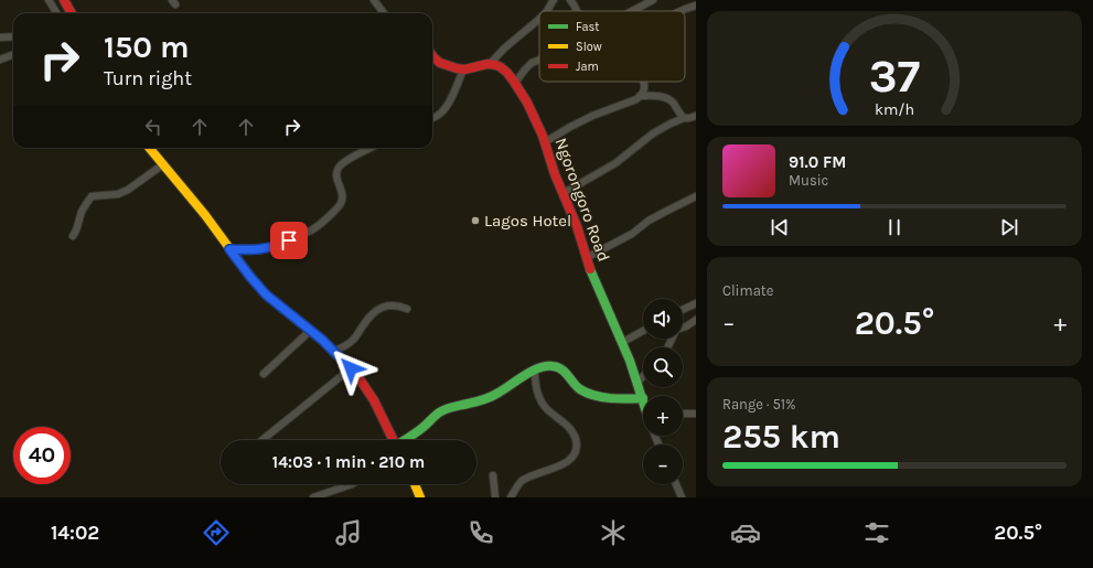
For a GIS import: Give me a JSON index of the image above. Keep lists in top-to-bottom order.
{
  "streets": {
    "street": ["Ngorongoro Road"]
  },
  "places": ["Lagos Hotel"],
  "legend": ["Fast", "Slow", "Jam"],
  "page": {
    "turn": ["150 m", "Turn right"],
    "song": ["91.0 FM", "Music"],
    "tile": [
      "Climate",
      ["Range · 51%", "255 km"]
    ],
    "map_buttons": ["+", "−"],
    "heat": ["−", "20.5°", "+"],
    "limit": "40",
    "trip": "14:03 · 1 min · 210 m",
    "tabs": ["14:02", "20.5°"],
    "gauge": ["37", "km/h"]
  }
}
